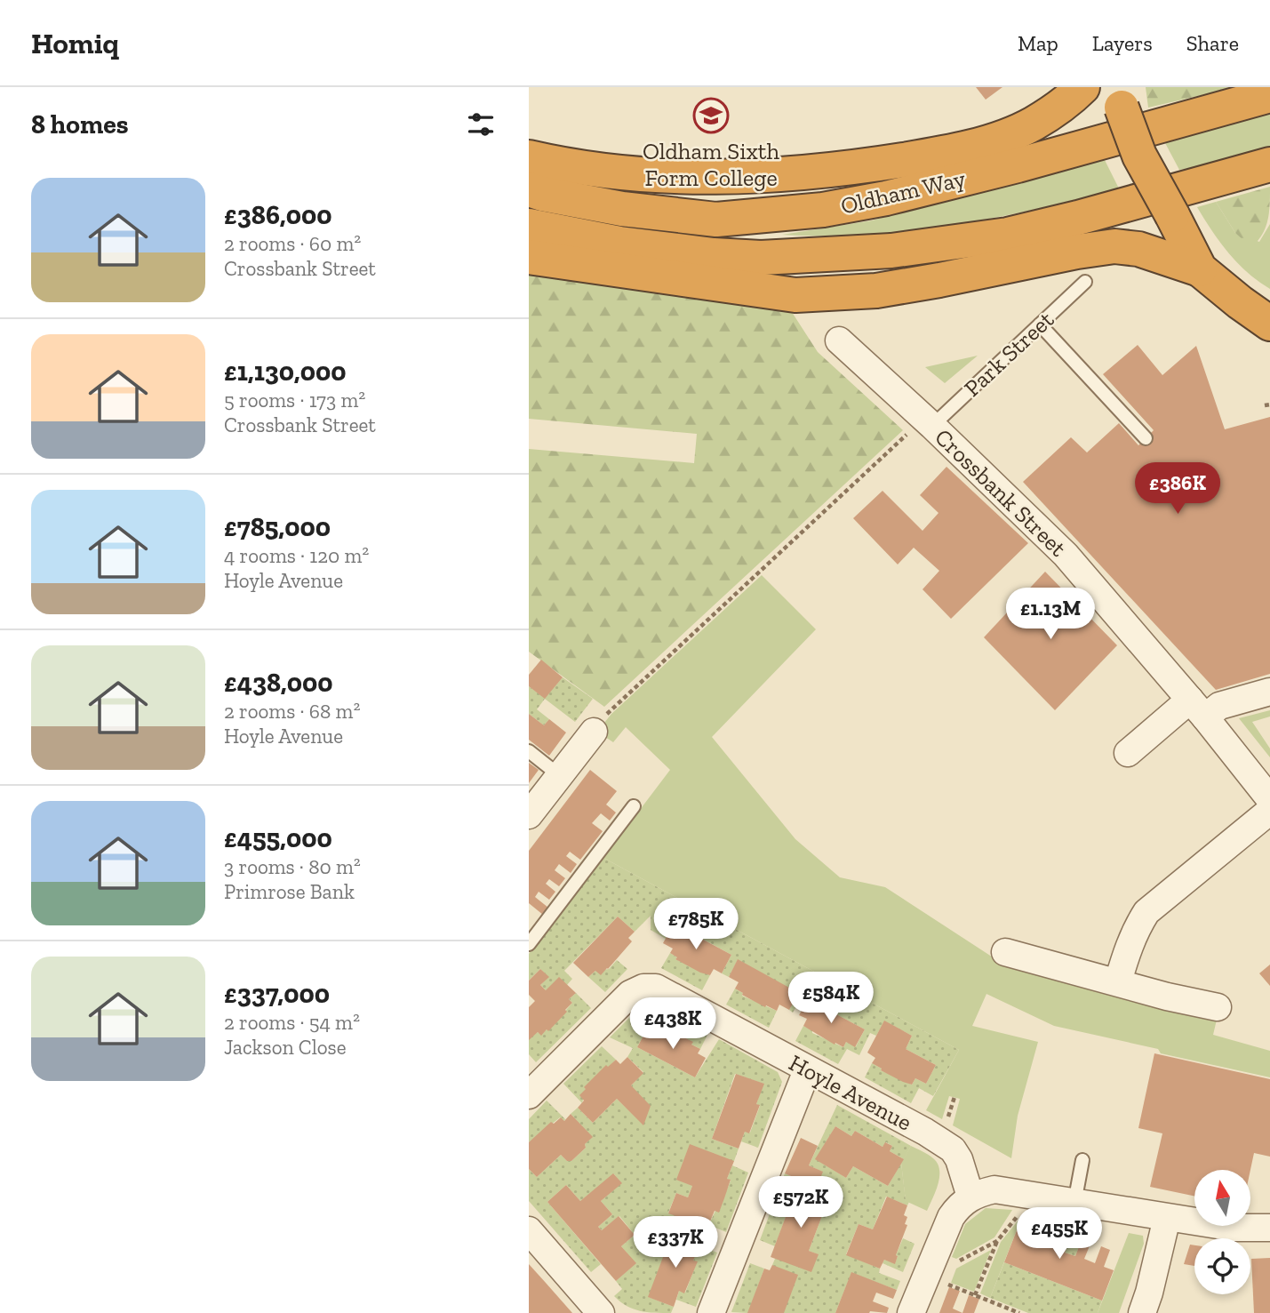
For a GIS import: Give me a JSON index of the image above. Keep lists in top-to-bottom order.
{
  "streets": {
    "highway": ["Oldham Way"],
    "street": ["Crossbank Street", "Hoyle Avenue"],
    "lane": ["Park Street"]
  },
  "crossings": [
    ["Park Street", "Crossbank Street"]
  ],
  "places": {
    "school or university": ["Oldham Sixth Form College"]
  },
  "north": "top",
  "page": {
    "header": "Homiq",
    "nav": ["Map", "Layers", "Share"],
    "heading": "8 homes",
    "list": [
      {
        "name": "£386,000",
        "note": "2 rooms · 60 m² · Crossbank Street"
      },
      {
        "name": "£1,130,000",
        "note": "5 rooms · 173 m² · Crossbank Street"
      },
      {
        "name": "£785,000",
        "note": "4 rooms · 120 m² · Hoyle Avenue"
      },
      {
        "name": "£438,000",
        "note": "2 rooms · 68 m² · Hoyle Avenue"
      },
      {
        "name": "£455,000",
        "note": "3 rooms · 80 m² · Primrose Bank"
      },
      {
        "name": "£337,000",
        "note": "2 rooms · 54 m² · Jackson Close"
      }
    ],
    "price": [
      "£386K",
      "£1.13M",
      "£785K",
      "£584K",
      "£438K",
      "£572K",
      "£455K",
      "£337K"
    ]
  }
}
